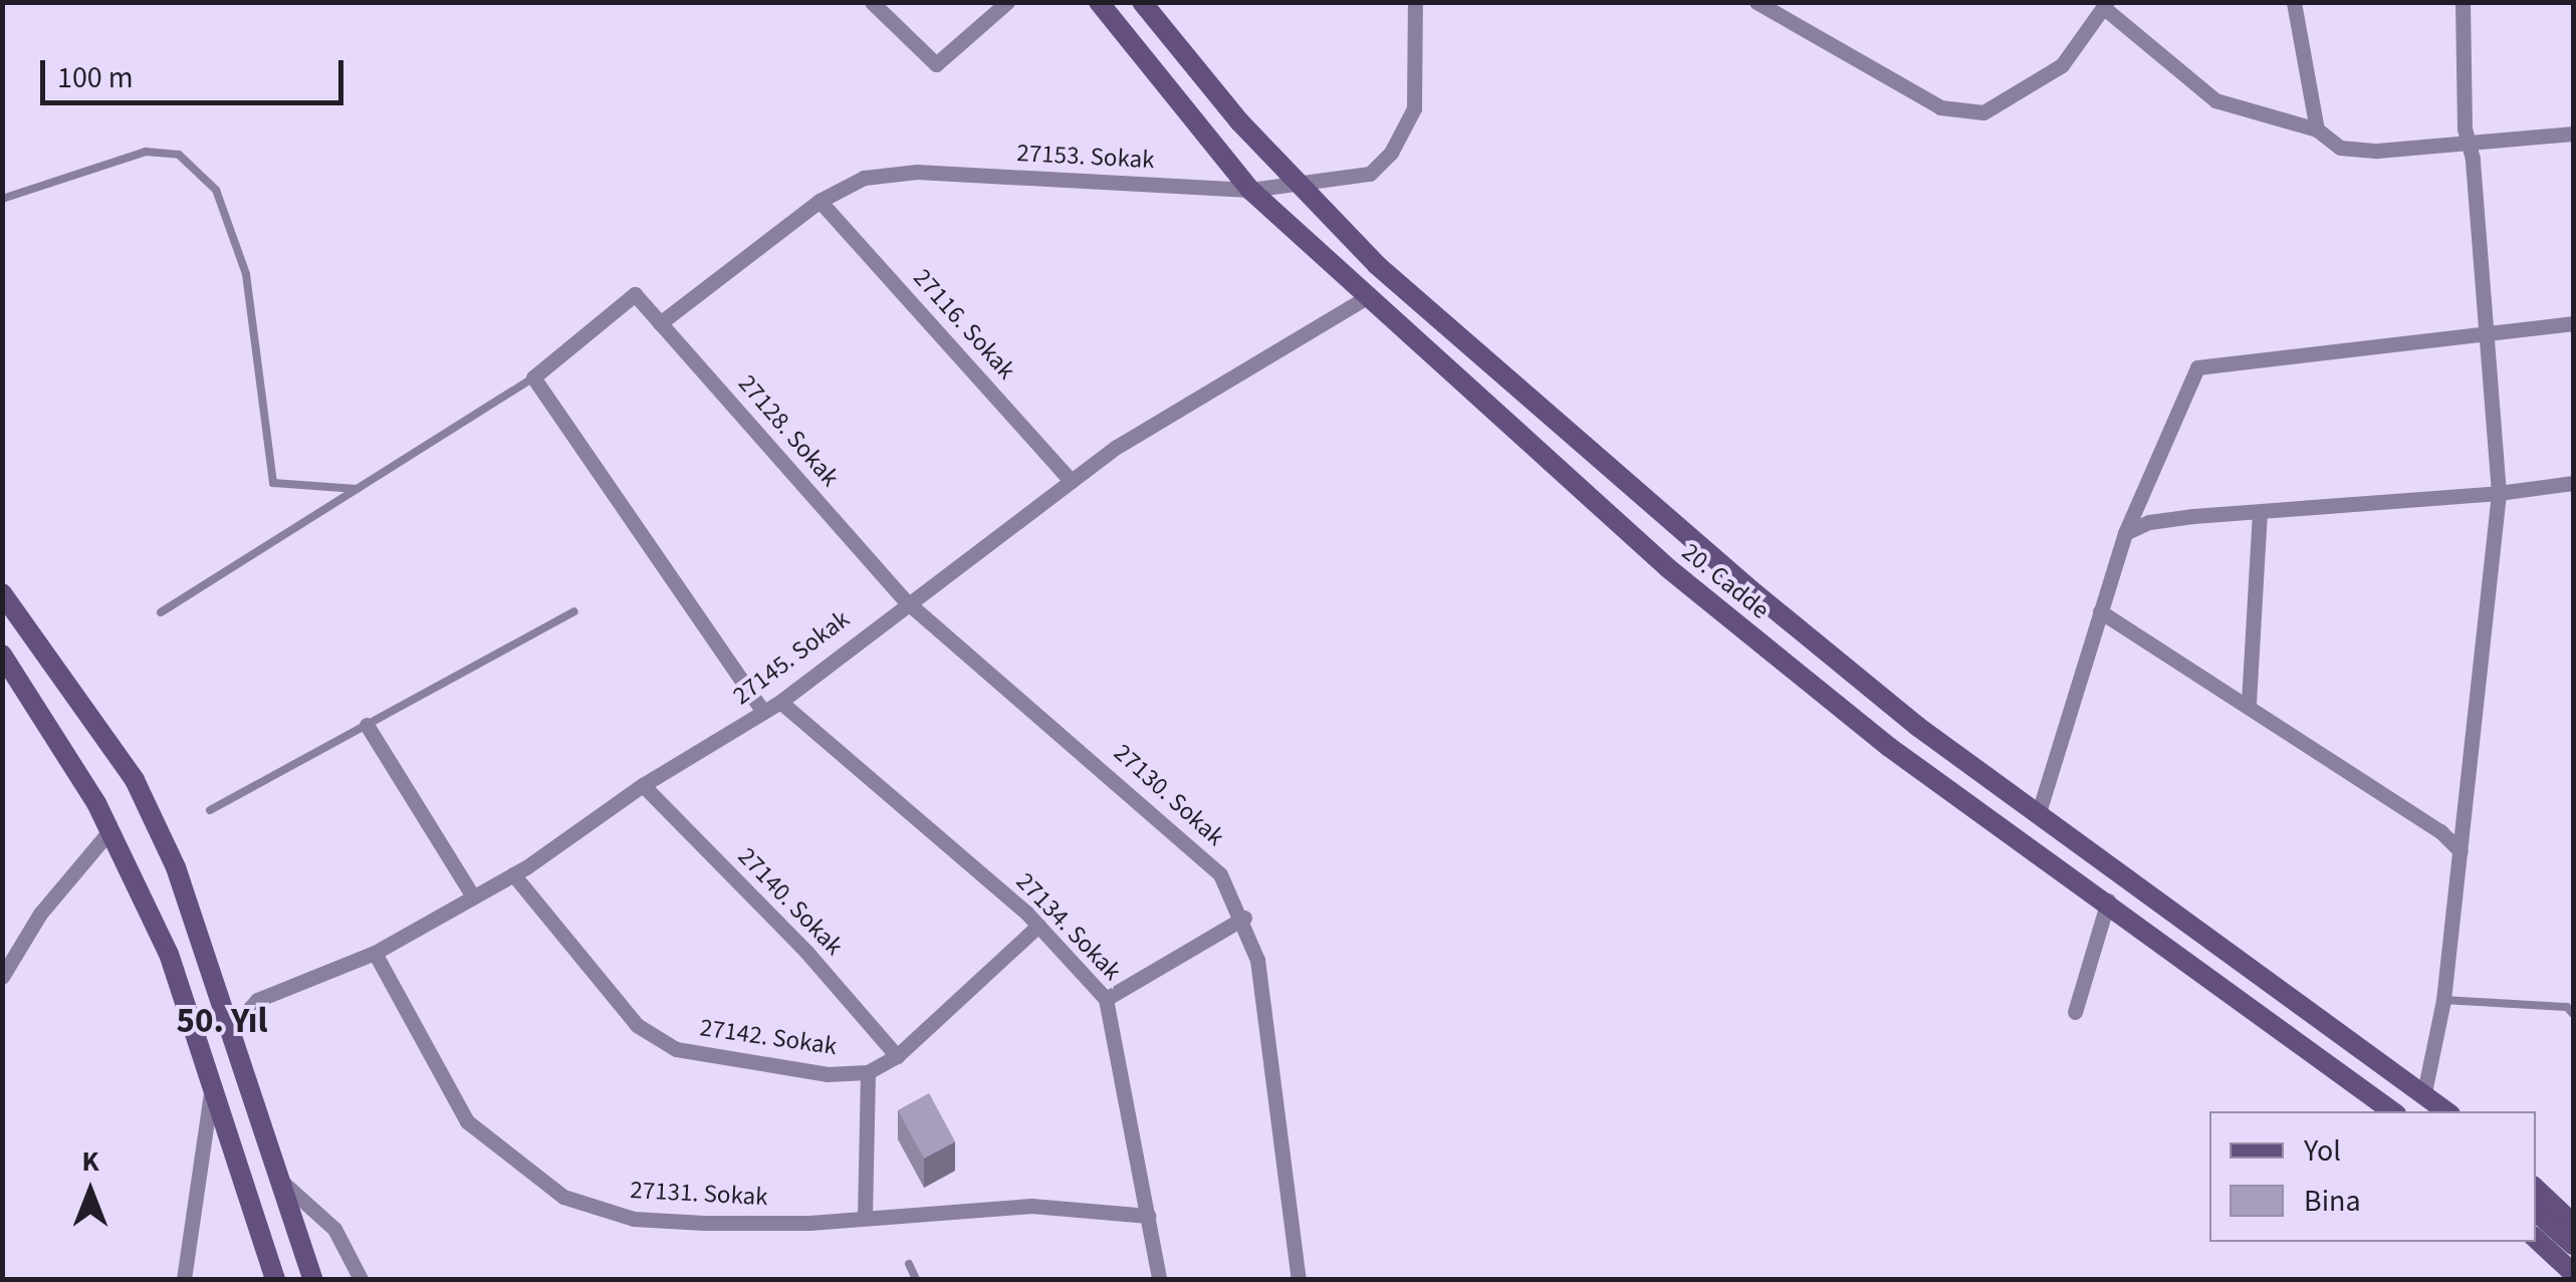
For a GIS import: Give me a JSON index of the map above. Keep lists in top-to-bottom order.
{
  "streets": {
    "main road": ["20. Cadde"],
    "street": [
      "27153. Sokak",
      "27116. Sokak",
      "27128. Sokak",
      "27145. Sokak",
      "27130. Sokak",
      "27140. Sokak",
      "27134. Sokak",
      "27142. Sokak",
      "27131. Sokak"
    ]
  },
  "crossings": [
    ["27153. Sokak", "27116. Sokak"],
    ["27153. Sokak", "27128. Sokak"],
    ["27153. Sokak", "20. Cadde"],
    ["27116. Sokak", "27145. Sokak"],
    ["27128. Sokak", "27145. Sokak"],
    ["27128. Sokak", "27130. Sokak"],
    ["20. Cadde", "27145. Sokak"],
    ["27145. Sokak", "27130. Sokak"],
    ["27145. Sokak", "27140. Sokak"],
    ["27145. Sokak", "27134. Sokak"],
    ["27145. Sokak", "27142. Sokak"],
    ["27145. Sokak", "27131. Sokak"],
    ["27140. Sokak", "27142. Sokak"],
    ["27134. Sokak", "27142. Sokak"],
    ["27134. Sokak", "27131. Sokak"]
  ],
  "districts": ["50. Yıl"],
  "legend": ["Yol", "Bina"],
  "scale_bar": "100 m",
  "north": "top"
}
